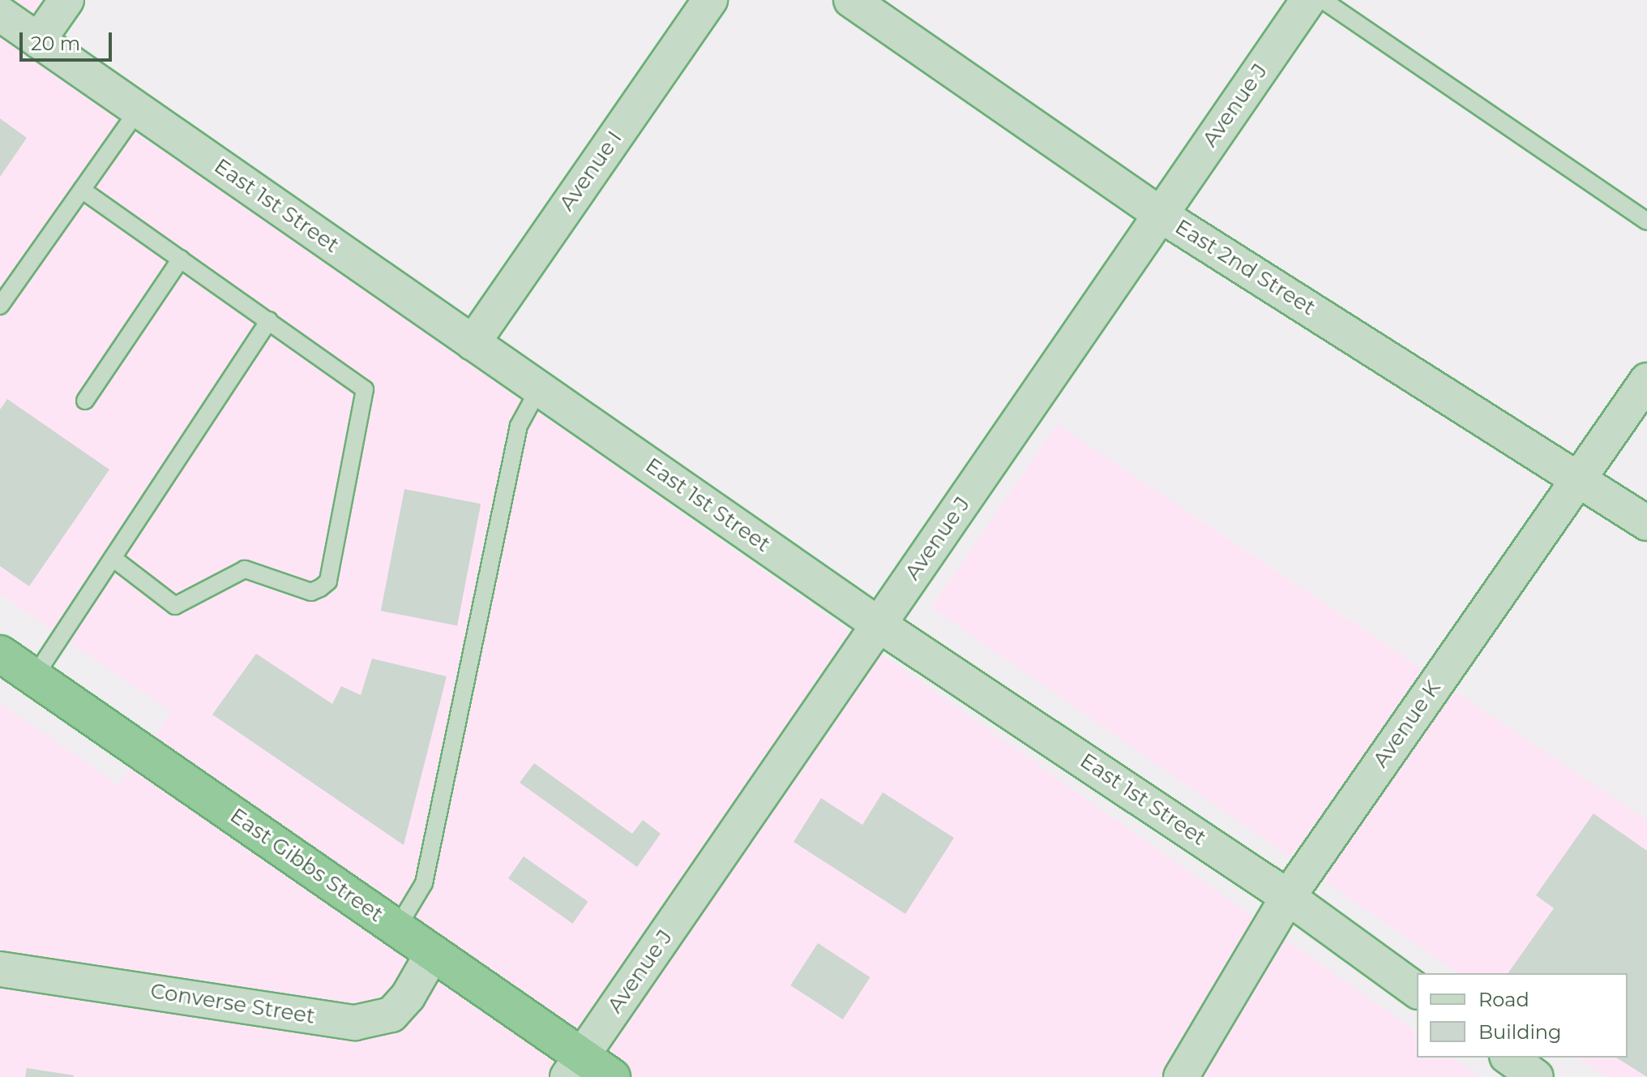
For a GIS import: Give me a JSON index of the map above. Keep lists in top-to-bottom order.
{
  "streets": {
    "highway": ["East Gibbs Street"],
    "street": [
      "Avenue J",
      "Avenue I",
      "East 1st Street",
      "East 2nd Street",
      "Avenue K",
      "Converse Street"
    ]
  },
  "crossings": [
    ["Avenue J", "East 1st Street"],
    ["Avenue J", "East 2nd Street"],
    ["Avenue J", "East Gibbs Street"],
    ["Avenue I", "East 1st Street"],
    ["East 1st Street", "Avenue K"],
    ["East 2nd Street", "Avenue K"],
    ["East Gibbs Street", "Converse Street"]
  ],
  "legend": ["Road", "Building"],
  "scale_bar": "20 m"
}
